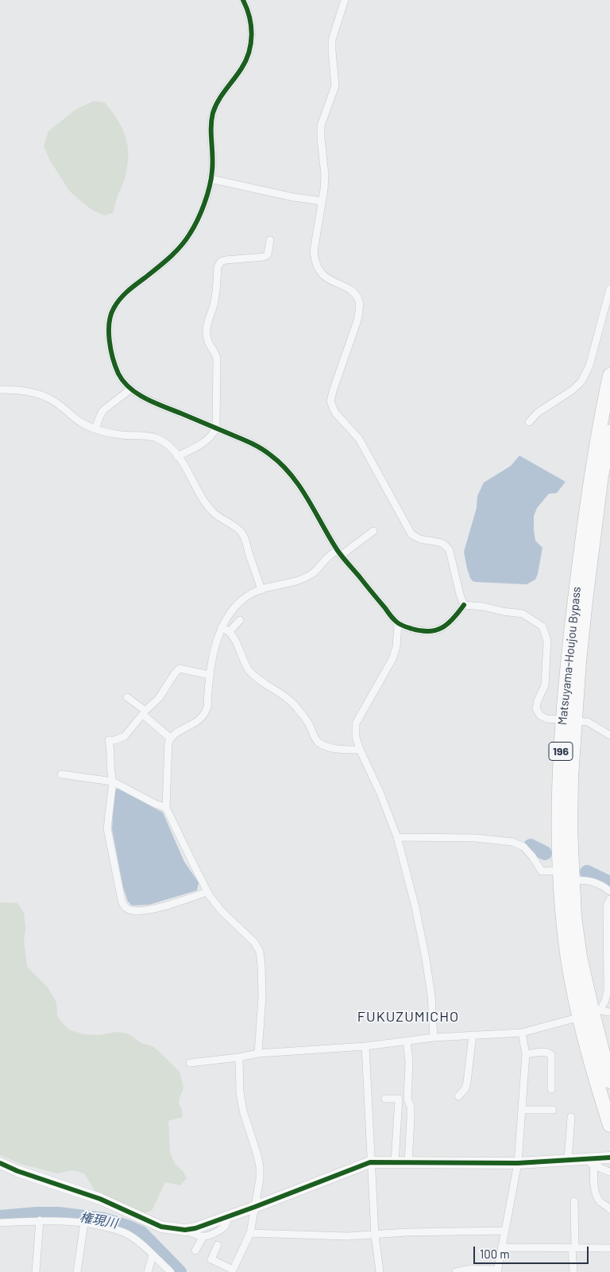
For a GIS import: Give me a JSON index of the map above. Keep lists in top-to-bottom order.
{
  "streets": {
    "highway": ["Matsuyama-Houjou Bypass", "196"]
  },
  "districts": ["FUKUZUMICHO"],
  "water": ["権現川"],
  "scale_bar": "100 m"
}
